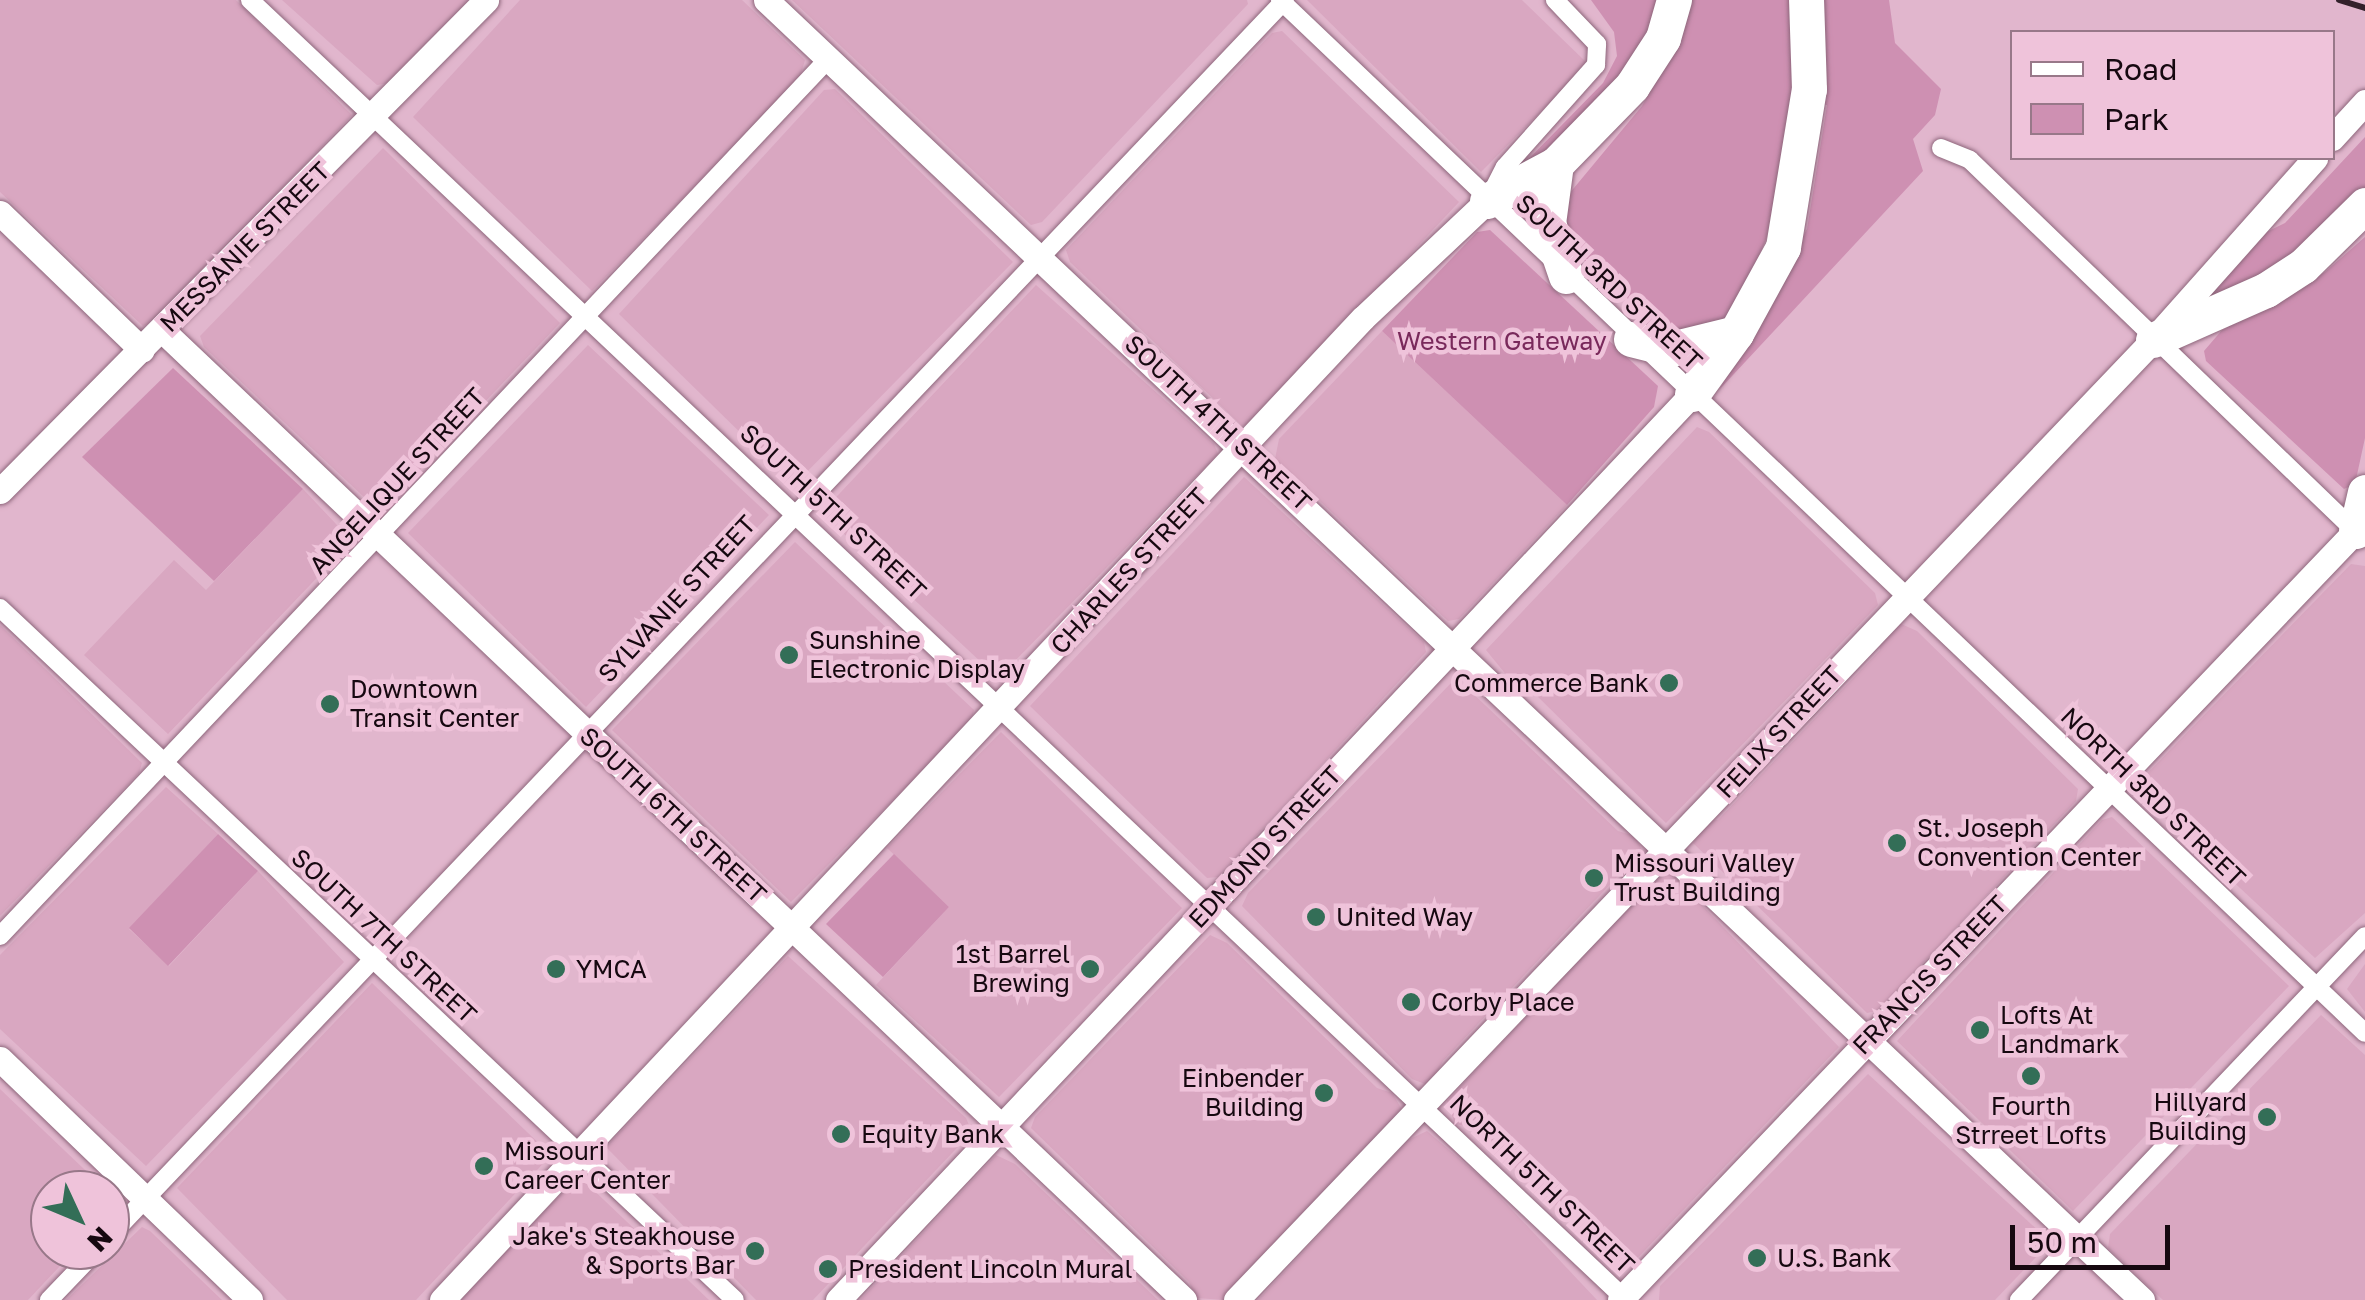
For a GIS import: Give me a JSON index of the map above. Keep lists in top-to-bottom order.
{
  "streets": {
    "main road": [
      "MESSANIE STREET",
      "SOUTH 4TH STREET",
      "CHARLES STREET",
      "FELIX STREET",
      "SOUTH 6TH STREET",
      "EDMOND STREET",
      "FRANCIS STREET"
    ],
    "street": [
      "SOUTH 3RD STREET",
      "ANGELIQUE STREET",
      "SOUTH 5TH STREET",
      "SYLVANIE STREET",
      "NORTH 3RD STREET",
      "SOUTH 7TH STREET",
      "NORTH 5TH STREET"
    ]
  },
  "crossings": [
    ["MESSANIE STREET", "SOUTH 5TH STREET"],
    ["MESSANIE STREET", "SOUTH 6TH STREET"],
    ["SOUTH 3RD STREET", "CHARLES STREET"],
    ["SOUTH 3RD STREET", "SYLVANIE STREET"],
    ["SOUTH 3RD STREET", "FELIX STREET"],
    ["SOUTH 3RD STREET", "NORTH 3RD STREET"],
    ["SOUTH 3RD STREET", "EDMOND STREET"],
    ["SOUTH 4TH STREET", "ANGELIQUE STREET"],
    ["SOUTH 4TH STREET", "CHARLES STREET"],
    ["SOUTH 4TH STREET", "SYLVANIE STREET"],
    ["SOUTH 4TH STREET", "FELIX STREET"],
    ["SOUTH 4TH STREET", "EDMOND STREET"],
    ["SOUTH 4TH STREET", "FRANCIS STREET"],
    ["ANGELIQUE STREET", "SOUTH 5TH STREET"],
    ["ANGELIQUE STREET", "SOUTH 6TH STREET"],
    ["ANGELIQUE STREET", "SOUTH 7TH STREET"],
    ["SOUTH 5TH STREET", "CHARLES STREET"],
    ["SOUTH 5TH STREET", "SYLVANIE STREET"],
    ["SOUTH 5TH STREET", "FELIX STREET"],
    ["SOUTH 5TH STREET", "EDMOND STREET"],
    ["SOUTH 5TH STREET", "NORTH 5TH STREET"],
    ["CHARLES STREET", "SOUTH 6TH STREET"],
    ["CHARLES STREET", "SOUTH 7TH STREET"],
    ["SYLVANIE STREET", "SOUTH 6TH STREET"],
    ["SYLVANIE STREET", "SOUTH 7TH STREET"],
    ["FELIX STREET", "NORTH 3RD STREET"],
    ["FELIX STREET", "NORTH 5TH STREET"],
    ["NORTH 3RD STREET", "FRANCIS STREET"],
    ["SOUTH 6TH STREET", "EDMOND STREET"],
    ["FRANCIS STREET", "NORTH 5TH STREET"]
  ],
  "parks": ["Western Gateway"],
  "places": [
    "Sunshine Electronic Display",
    "Commerce Bank",
    "Downtown Transit Center",
    "St. Joseph Convention Center",
    "Missouri Valley Trust Building",
    "United Way",
    "YMCA",
    "1st Barrel Brewing",
    "Corby Place",
    "Lofts At Landmark",
    "Fourth Strreet Lofts",
    "Einbender Building",
    "Hillyard Building",
    "Equity Bank",
    "Missouri Career Center",
    "Jake's Steakhouse & Sports Bar",
    "U.S. Bank",
    "President Lincoln Mural"
  ],
  "legend": ["Road", "Park"],
  "scale_bar": "50 m",
  "north": "bottom right"
}
